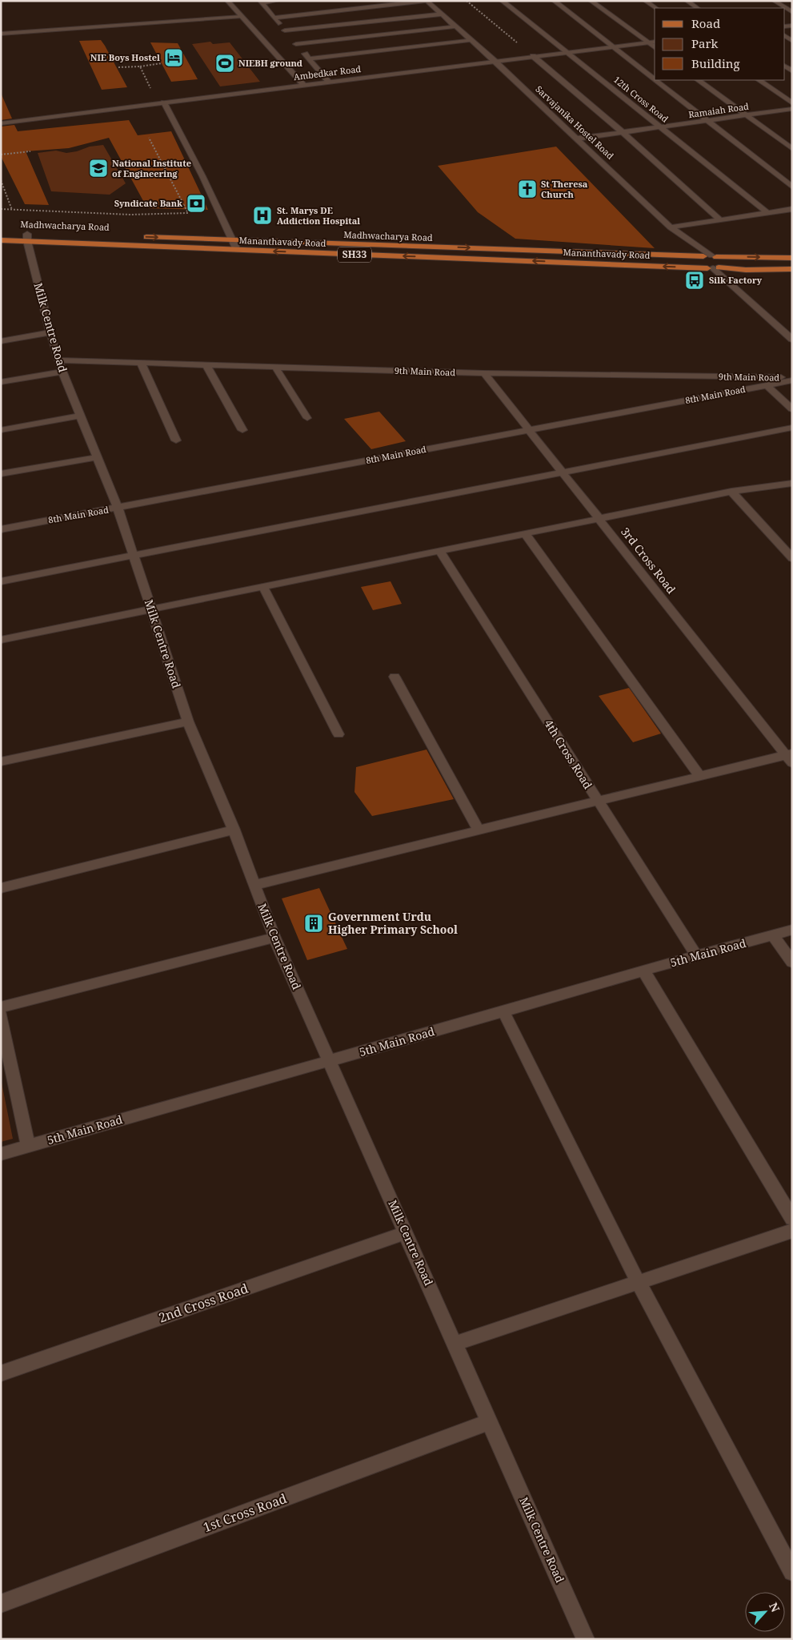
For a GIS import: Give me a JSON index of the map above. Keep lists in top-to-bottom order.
{
  "streets": {
    "main road": ["Madhwacharya Road", "Mananthavady Road", "SH33"],
    "street": [
      "Ambedkar Road",
      "12th Cross Road",
      "Ramaiah Road",
      "Sarvajanika Hostel Road",
      "Milk Centre Road",
      "9th Main Road",
      "8th Main Road",
      "3rd Cross Road",
      "4th Cross Road",
      "5th Main Road",
      "2nd Cross Road",
      "1st Cross Road"
    ]
  },
  "crossings": [
    ["Ambedkar Road", "12th Cross Road"],
    ["Ambedkar Road", "Sarvajanika Hostel Road"],
    ["12th Cross Road", "Ramaiah Road"],
    ["Ramaiah Road", "Sarvajanika Hostel Road"],
    ["Sarvajanika Hostel Road", "Madhwacharya Road"],
    ["Madhwacharya Road", "Mananthavady Road"],
    ["Madhwacharya Road", "Milk Centre Road"],
    ["Mananthavady Road", "Milk Centre Road"],
    ["Milk Centre Road", "9th Main Road"],
    ["Milk Centre Road", "8th Main Road"],
    ["Milk Centre Road", "5th Main Road"],
    ["Milk Centre Road", "2nd Cross Road"],
    ["Milk Centre Road", "1st Cross Road"],
    ["9th Main Road", "3rd Cross Road"],
    ["8th Main Road", "3rd Cross Road"],
    ["4th Cross Road", "5th Main Road"]
  ],
  "one_way": ["Madhwacharya Road", "Mananthavady Road"],
  "places": {
    "hotel": ["NIE Boys Hostel"],
    "sports": ["NIEBH ground"],
    "school or university": ["National Institute of Engineering"],
    "church": ["St Theresa Church"],
    "bank": ["Syndicate Bank"],
    "hospital": ["St. Marys DE Addiction Hospital"],
    "bus stop": ["Silk Factory"],
    "building": ["Government Urdu Higher Primary School"]
  },
  "legend": ["Road", "Park", "Building"],
  "north": "top right"
}
